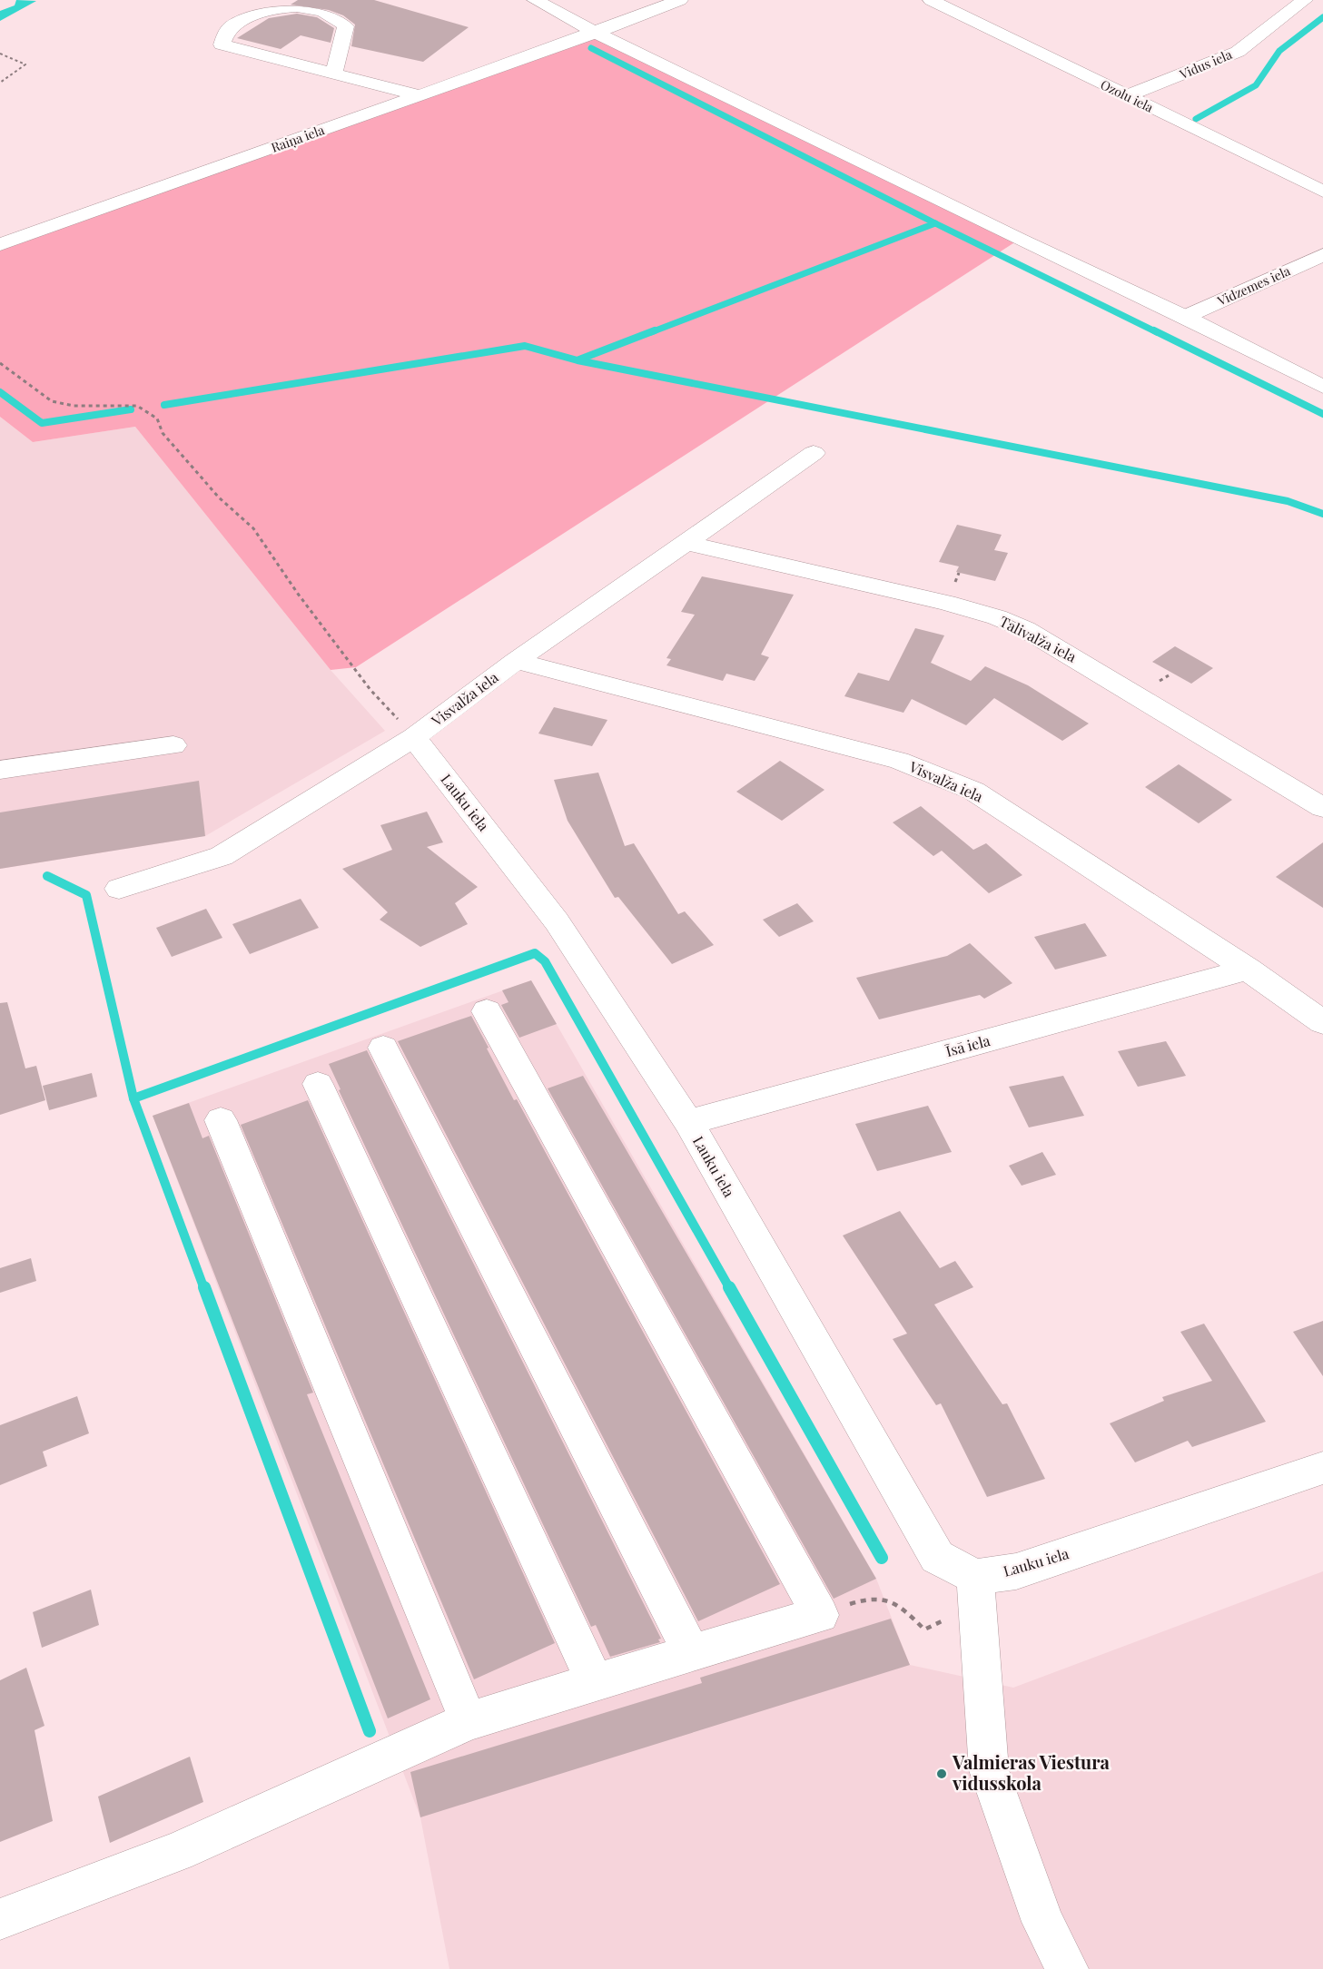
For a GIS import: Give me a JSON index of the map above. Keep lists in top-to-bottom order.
{
  "streets": {
    "main road": [
      "Vidus iela",
      "Ozolu iela",
      "Raiņa iela",
      "Vidzemes iela",
      "Tālivalža iela",
      "Visvalža iela",
      "Lauku iela",
      "Īsā iela"
    ]
  },
  "crossings": [
    ["Vidus iela", "Ozolu iela"],
    ["Tālivalža iela", "Visvalža iela"],
    ["Visvalža iela", "Lauku iela"],
    ["Visvalža iela", "Īsā iela"],
    ["Lauku iela", "Īsā iela"]
  ],
  "places": ["Valmieras Viestura vidusskola"]
}
